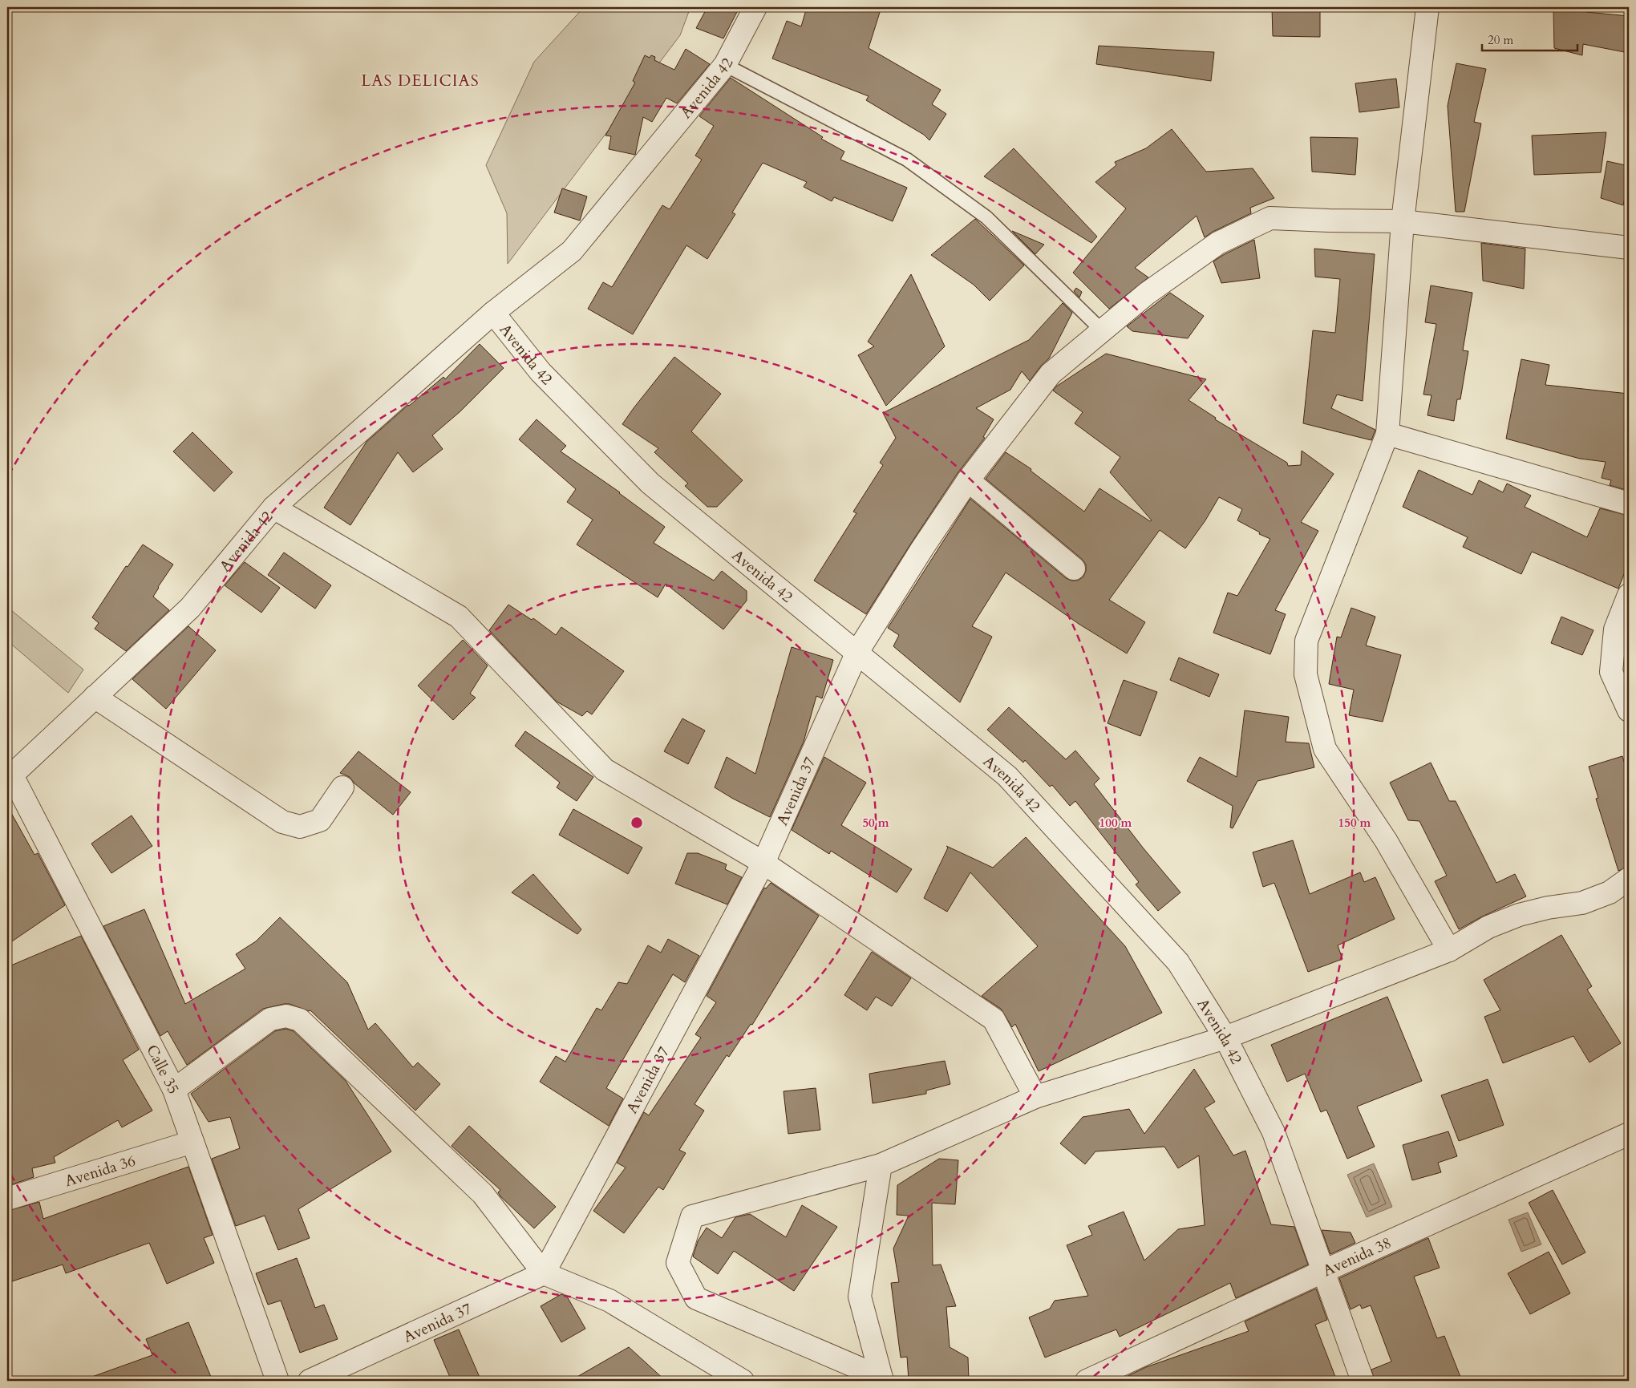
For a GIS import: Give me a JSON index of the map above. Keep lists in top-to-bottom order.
{
  "streets": {
    "street": [
      "Avenida 42",
      "Avenida 37",
      "Calle 35",
      "Avenida 36",
      "Avenida 38"
    ]
  },
  "crossings": [
    ["Avenida 42", "Avenida 37"],
    ["Avenida 42", "Calle 35"],
    ["Avenida 42", "Avenida 38"],
    ["Calle 35", "Avenida 36"]
  ],
  "districts": ["LAS DELICIAS"],
  "scale_bar": "20 m",
  "rings": ["50 m", "100 m", "150 m"]
}
